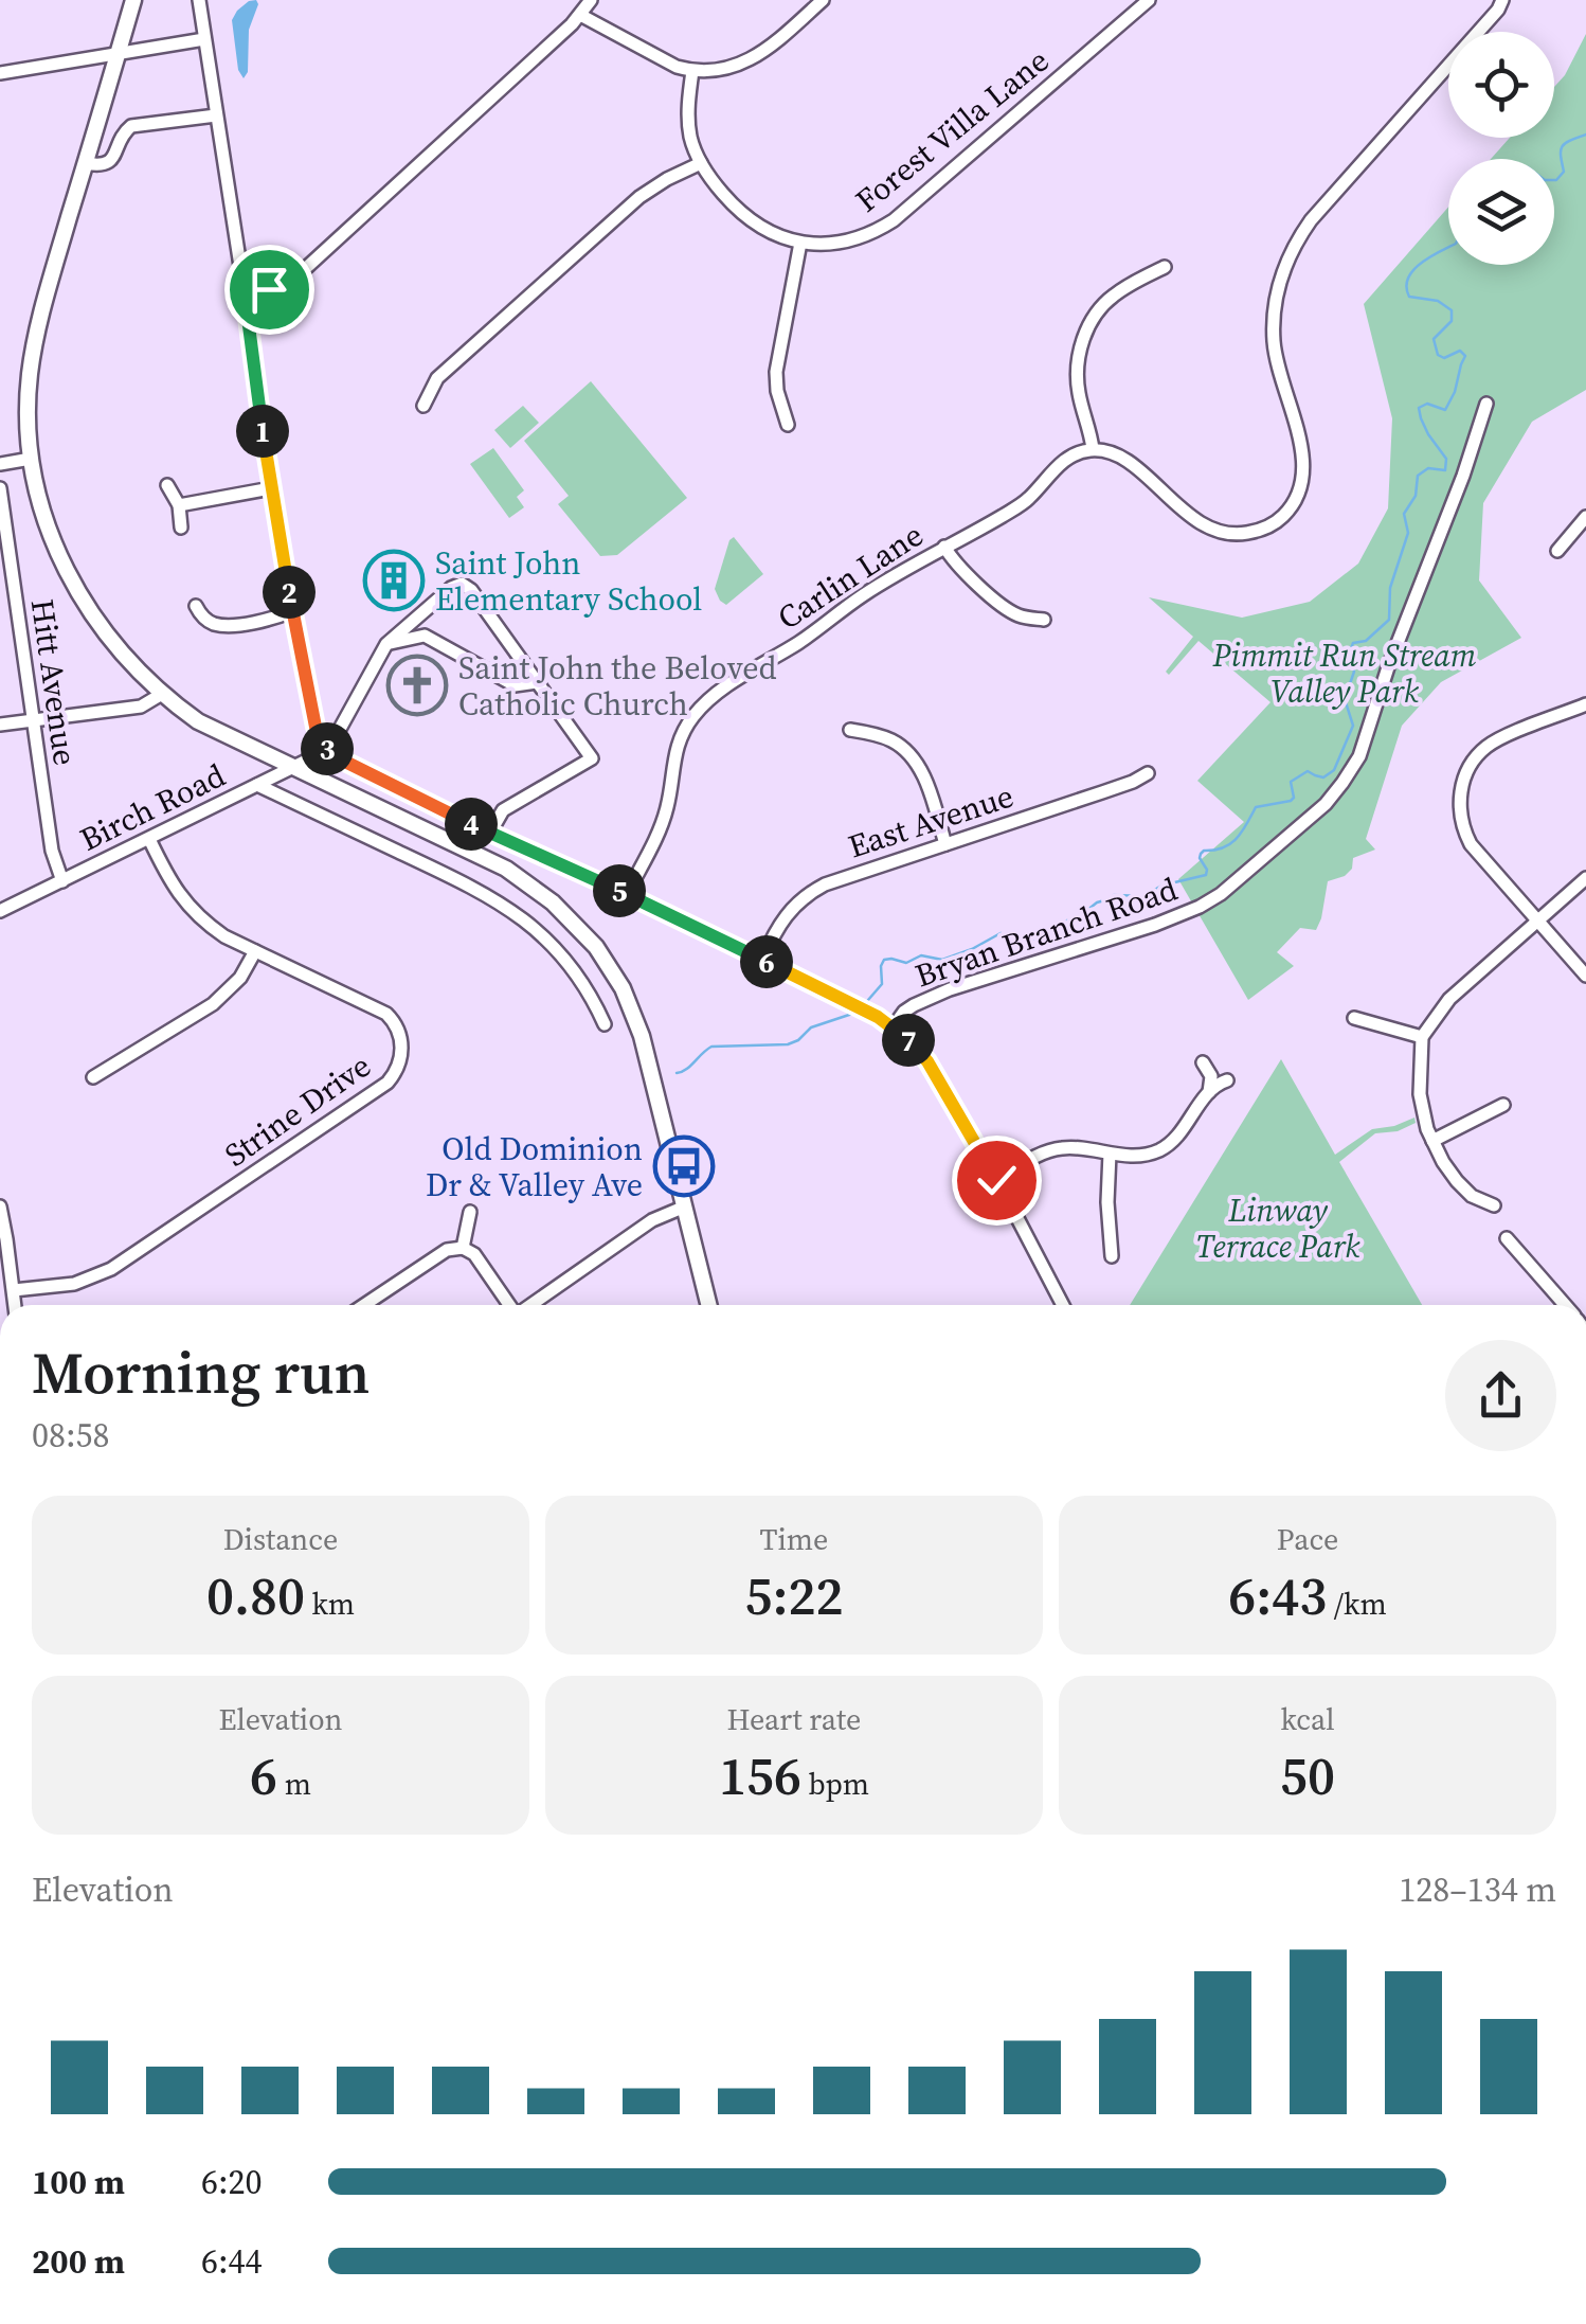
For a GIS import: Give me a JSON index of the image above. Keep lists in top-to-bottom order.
{
  "streets": {
    "street": [
      "Forest Villa Lane",
      "Carlin Lane",
      "Hitt Avenue",
      "Birch Road",
      "East Avenue",
      "Bryan Branch Road",
      "Strine Drive"
    ]
  },
  "crossings": [
    ["Hitt Avenue", "Birch Road"],
    ["Birch Road", "Strine Drive"]
  ],
  "parks": ["Pimmit Run Stream Valley Park", "Linway Terrace Park"],
  "places": {
    "building": ["Saint John Elementary School"],
    "church": ["Saint John the Beloved Catholic Church"],
    "bus stop": ["Old Dominion Dr & Valley Ave"]
  },
  "page": {
    "pins": [
      "1",
      "2",
      "3",
      "4",
      "5",
      "6",
      "7"
    ],
    "heading": ["Morning run", "08:58"],
    "stats": [
      ["Distance", "0.80 km"],
      ["Time", "5:22"],
      ["Pace", "6:43 /km"],
      ["Elevation", "6 m"],
      ["Heart rate", "156 bpm"],
      ["kcal", "50"]
    ],
    "chart": ["Elevation", "128–134 m"],
    "list": [
      {
        "name": "100 m",
        "note": "6:20"
      },
      {
        "name": "200 m",
        "note": "6:44"
      }
    ]
  }
}
